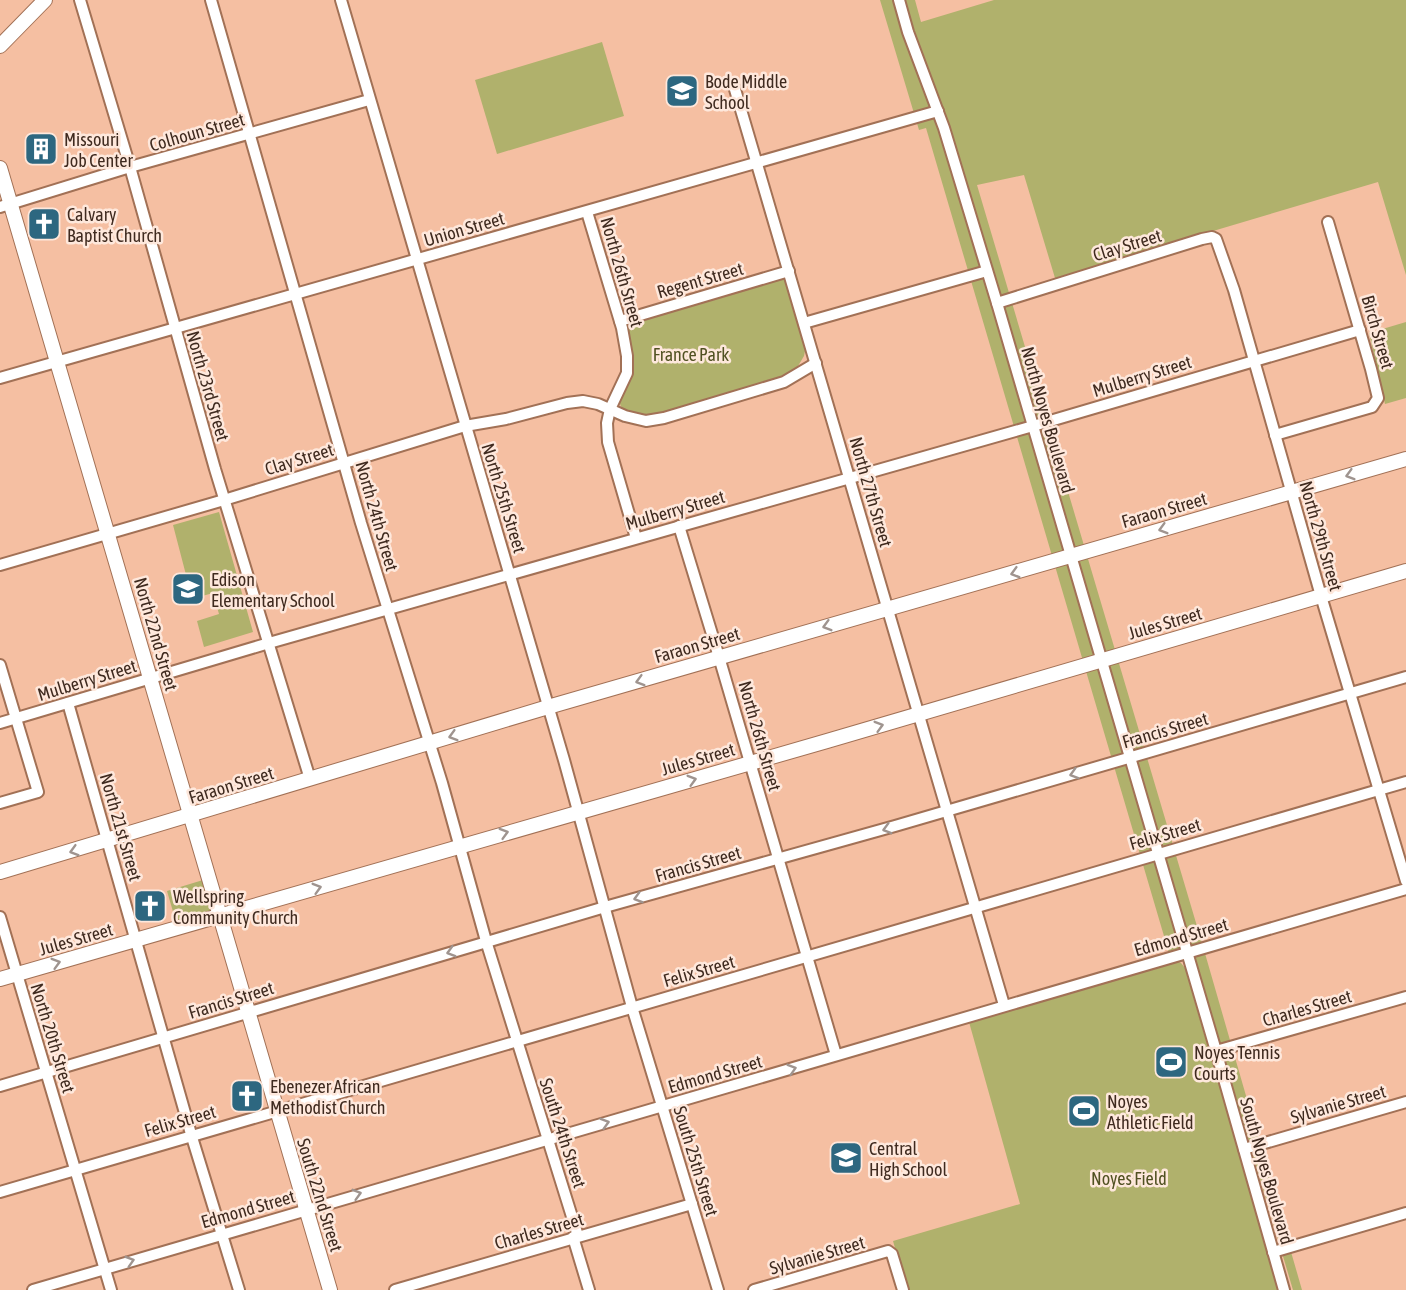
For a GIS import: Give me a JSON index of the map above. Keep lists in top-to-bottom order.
{
  "streets": {
    "main road": [
      "Faraon Street",
      "Jules Street",
      "North 22nd Street",
      "South 22nd Street"
    ],
    "street": [
      "Colhoun Street",
      "Union Street",
      "Clay Street",
      "North 26th Street",
      "Regent Street",
      "Birch Street",
      "Mulberry Street",
      "North 23rd Street",
      "North Noyes Boulevard",
      "North 27th Street",
      "North 25th Street",
      "North 24th Street",
      "North 29th Street",
      "Francis Street",
      "North 21st Street",
      "Felix Street",
      "Edmond Street",
      "Charles Street",
      "North 20th Street",
      "Sylvanie Street",
      "South 24th Street",
      "South 25th Street",
      "South Noyes Boulevard"
    ]
  },
  "crossings": [
    ["Colhoun Street", "North 23rd Street"],
    ["Colhoun Street", "North 25th Street"],
    ["Colhoun Street", "North 24th Street"],
    ["Colhoun Street", "North 22nd Street"],
    ["Union Street", "North 26th Street"],
    ["Union Street", "North 23rd Street"],
    ["Union Street", "North Noyes Boulevard"],
    ["Union Street", "North 27th Street"],
    ["Union Street", "North 25th Street"],
    ["Union Street", "North 24th Street"],
    ["Union Street", "North 22nd Street"],
    ["Clay Street", "North 26th Street"],
    ["Clay Street", "North 23rd Street"],
    ["Clay Street", "North Noyes Boulevard"],
    ["Clay Street", "North 25th Street"],
    ["Clay Street", "North 24th Street"],
    ["Clay Street", "North 29th Street"],
    ["Clay Street", "North 22nd Street"],
    ["North 26th Street", "Regent Street"],
    ["North 26th Street", "Mulberry Street"],
    ["North 26th Street", "Faraon Street"],
    ["North 26th Street", "Jules Street"],
    ["North 26th Street", "Francis Street"],
    ["North 26th Street", "Felix Street"],
    ["North 26th Street", "Edmond Street"],
    ["Regent Street", "North 27th Street"],
    ["Birch Street", "Mulberry Street"],
    ["Birch Street", "North 29th Street"],
    ["Mulberry Street", "North 23rd Street"],
    ["Mulberry Street", "North Noyes Boulevard"],
    ["Mulberry Street", "North 27th Street"],
    ["Mulberry Street", "North 25th Street"],
    ["Mulberry Street", "North 24th Street"],
    ["Mulberry Street", "North 29th Street"],
    ["Mulberry Street", "North 22nd Street"],
    ["Mulberry Street", "North 21st Street"],
    ["North 23rd Street", "Faraon Street"],
    ["North Noyes Boulevard", "Faraon Street"],
    ["North Noyes Boulevard", "Jules Street"],
    ["North Noyes Boulevard", "Francis Street"],
    ["North Noyes Boulevard", "Felix Street"],
    ["North Noyes Boulevard", "South Noyes Boulevard"],
    ["North 27th Street", "Faraon Street"],
    ["North 27th Street", "Jules Street"],
    ["North 27th Street", "Francis Street"],
    ["North 27th Street", "Felix Street"],
    ["North 27th Street", "Edmond Street"],
    ["North 25th Street", "Faraon Street"],
    ["North 25th Street", "Jules Street"],
    ["North 25th Street", "Francis Street"],
    ["North 25th Street", "Felix Street"],
    ["North 25th Street", "South 25th Street"],
    ["Faraon Street", "North 24th Street"],
    ["Faraon Street", "North 29th Street"],
    ["Faraon Street", "North 22nd Street"],
    ["Faraon Street", "North 21st Street"],
    ["North 24th Street", "Jules Street"],
    ["North 24th Street", "Francis Street"],
    ["North 24th Street", "Felix Street"],
    ["North 24th Street", "South 24th Street"],
    ["North 29th Street", "Jules Street"],
    ["North 29th Street", "Francis Street"],
    ["North 29th Street", "Felix Street"],
    ["Jules Street", "North 22nd Street"],
    ["Jules Street", "North 21st Street"],
    ["Jules Street", "North 20th Street"],
    ["North 22nd Street", "Francis Street"],
    ["North 22nd Street", "Felix Street"],
    ["North 22nd Street", "South 22nd Street"],
    ["Francis Street", "North 21st Street"],
    ["Francis Street", "North 20th Street"],
    ["North 21st Street", "Felix Street"],
    ["North 21st Street", "Edmond Street"],
    ["Felix Street", "North 20th Street"],
    ["Felix Street", "South 24th Street"],
    ["Felix Street", "South 25th Street"],
    ["Felix Street", "South Noyes Boulevard"],
    ["Felix Street", "South 22nd Street"],
    ["Edmond Street", "North 20th Street"],
    ["Edmond Street", "South 24th Street"],
    ["Edmond Street", "South 25th Street"],
    ["Edmond Street", "South Noyes Boulevard"],
    ["Edmond Street", "South 22nd Street"],
    ["Charles Street", "South 24th Street"],
    ["Charles Street", "South 25th Street"],
    ["Charles Street", "South Noyes Boulevard"],
    ["Sylvanie Street", "South Noyes Boulevard"]
  ],
  "one_way": [
    "Faraon Street",
    "Jules Street",
    "Francis Street",
    "Edmond Street"
  ],
  "parks": ["France Park", "Noyes Field"],
  "places": {
    "school or university": ["Bode Middle School", "Edison Elementary School", "Central High School"],
    "building": ["Missouri Job Center"],
    "church": ["Calvary Baptist Church", "Wellspring Community Church", "Ebenezer African Methodist Church"],
    "sports": ["Noyes Tennis Courts", "Noyes Athletic Field"]
  }
}
